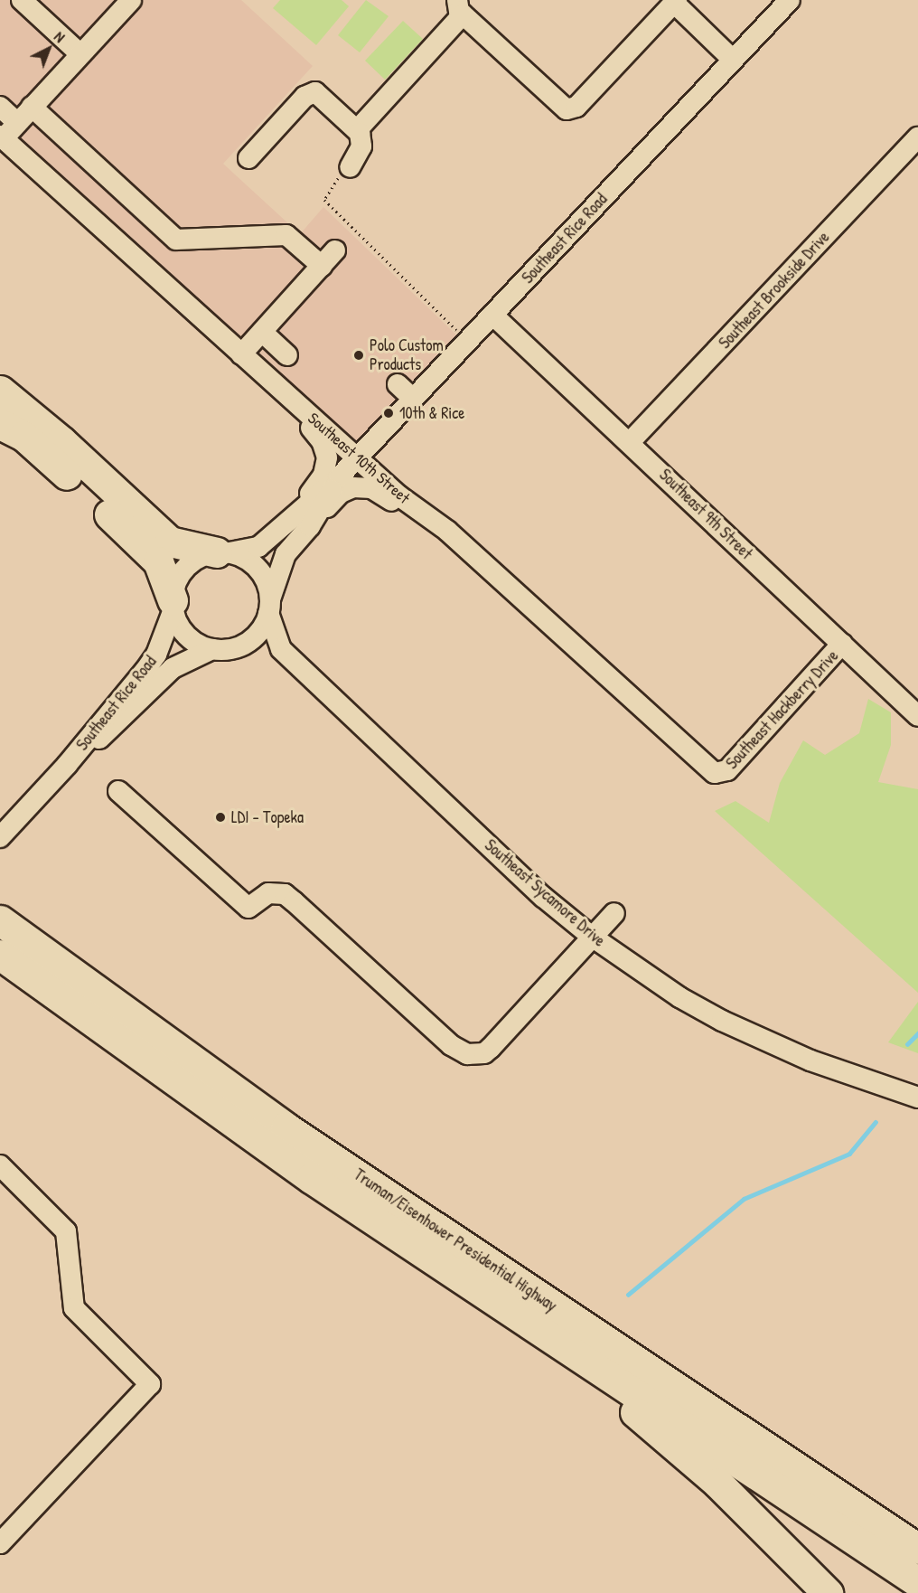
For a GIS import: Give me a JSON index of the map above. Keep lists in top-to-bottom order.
{
  "streets": {
    "highway": ["Truman/Eisenhower Presidential Highway"],
    "street": [
      "Southeast Rice Road",
      "Southeast Brookside Drive",
      "Southeast 10th Street",
      "Southeast 9th Street",
      "Southeast Hackberry Drive",
      "Southeast Sycamore Drive"
    ]
  },
  "crossings": [
    ["Southeast Rice Road", "Southeast 10th Street"],
    ["Southeast Rice Road", "Southeast 9th Street"],
    ["Southeast Rice Road", "Southeast Sycamore Drive"],
    ["Southeast Brookside Drive", "Southeast 9th Street"],
    ["Southeast 10th Street", "Southeast Hackberry Drive"],
    ["Southeast 9th Street", "Southeast Hackberry Drive"]
  ],
  "places": ["Polo Custom Products", "10th & Rice", "LDI - Topeka"],
  "north": "top right"
}
